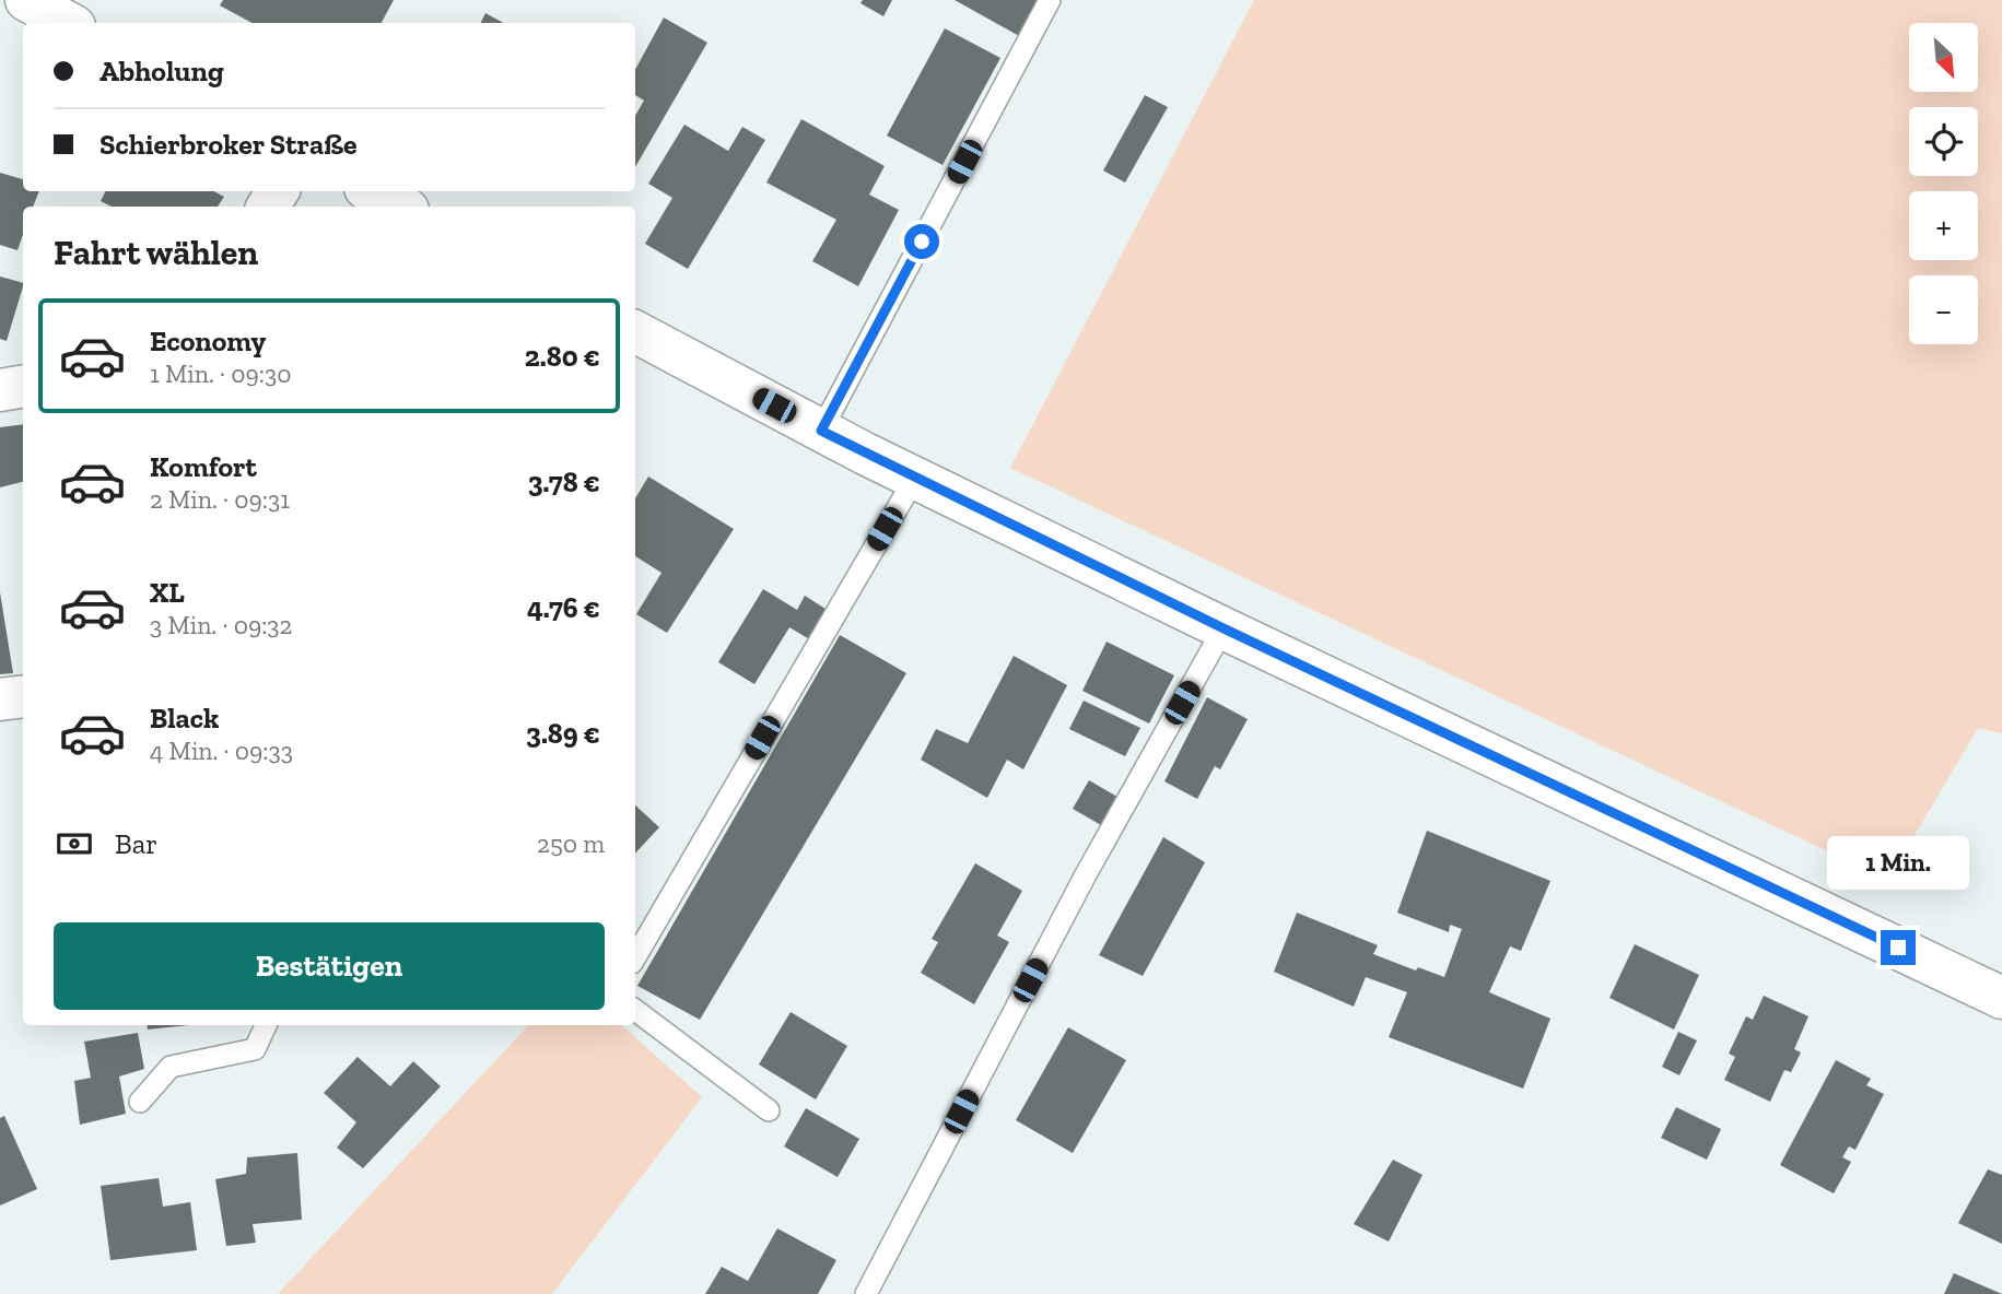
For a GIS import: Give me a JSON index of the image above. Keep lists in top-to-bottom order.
{
  "north": "bottom right",
  "page": {
    "map_buttons": ["+", "−"],
    "banner": ["Abholung", "Schierbroker Straße"],
    "heading": "Fahrt wählen",
    "list": [
      {
        "name": "Economy",
        "note": "1 Min. · 09:30",
        "value": "2.80 €"
      },
      {
        "name": "Komfort",
        "note": "2 Min. · 09:31",
        "value": "3.78 €"
      },
      {
        "name": "XL",
        "note": "3 Min. · 09:32",
        "value": "4.76 €"
      },
      {
        "name": "Black",
        "note": "4 Min. · 09:33",
        "value": "3.89 €"
      }
    ],
    "pay": ["Bar", "250 m"],
    "bubble": "1 Min.",
    "buttons": "Bestätigen"
  }
}
